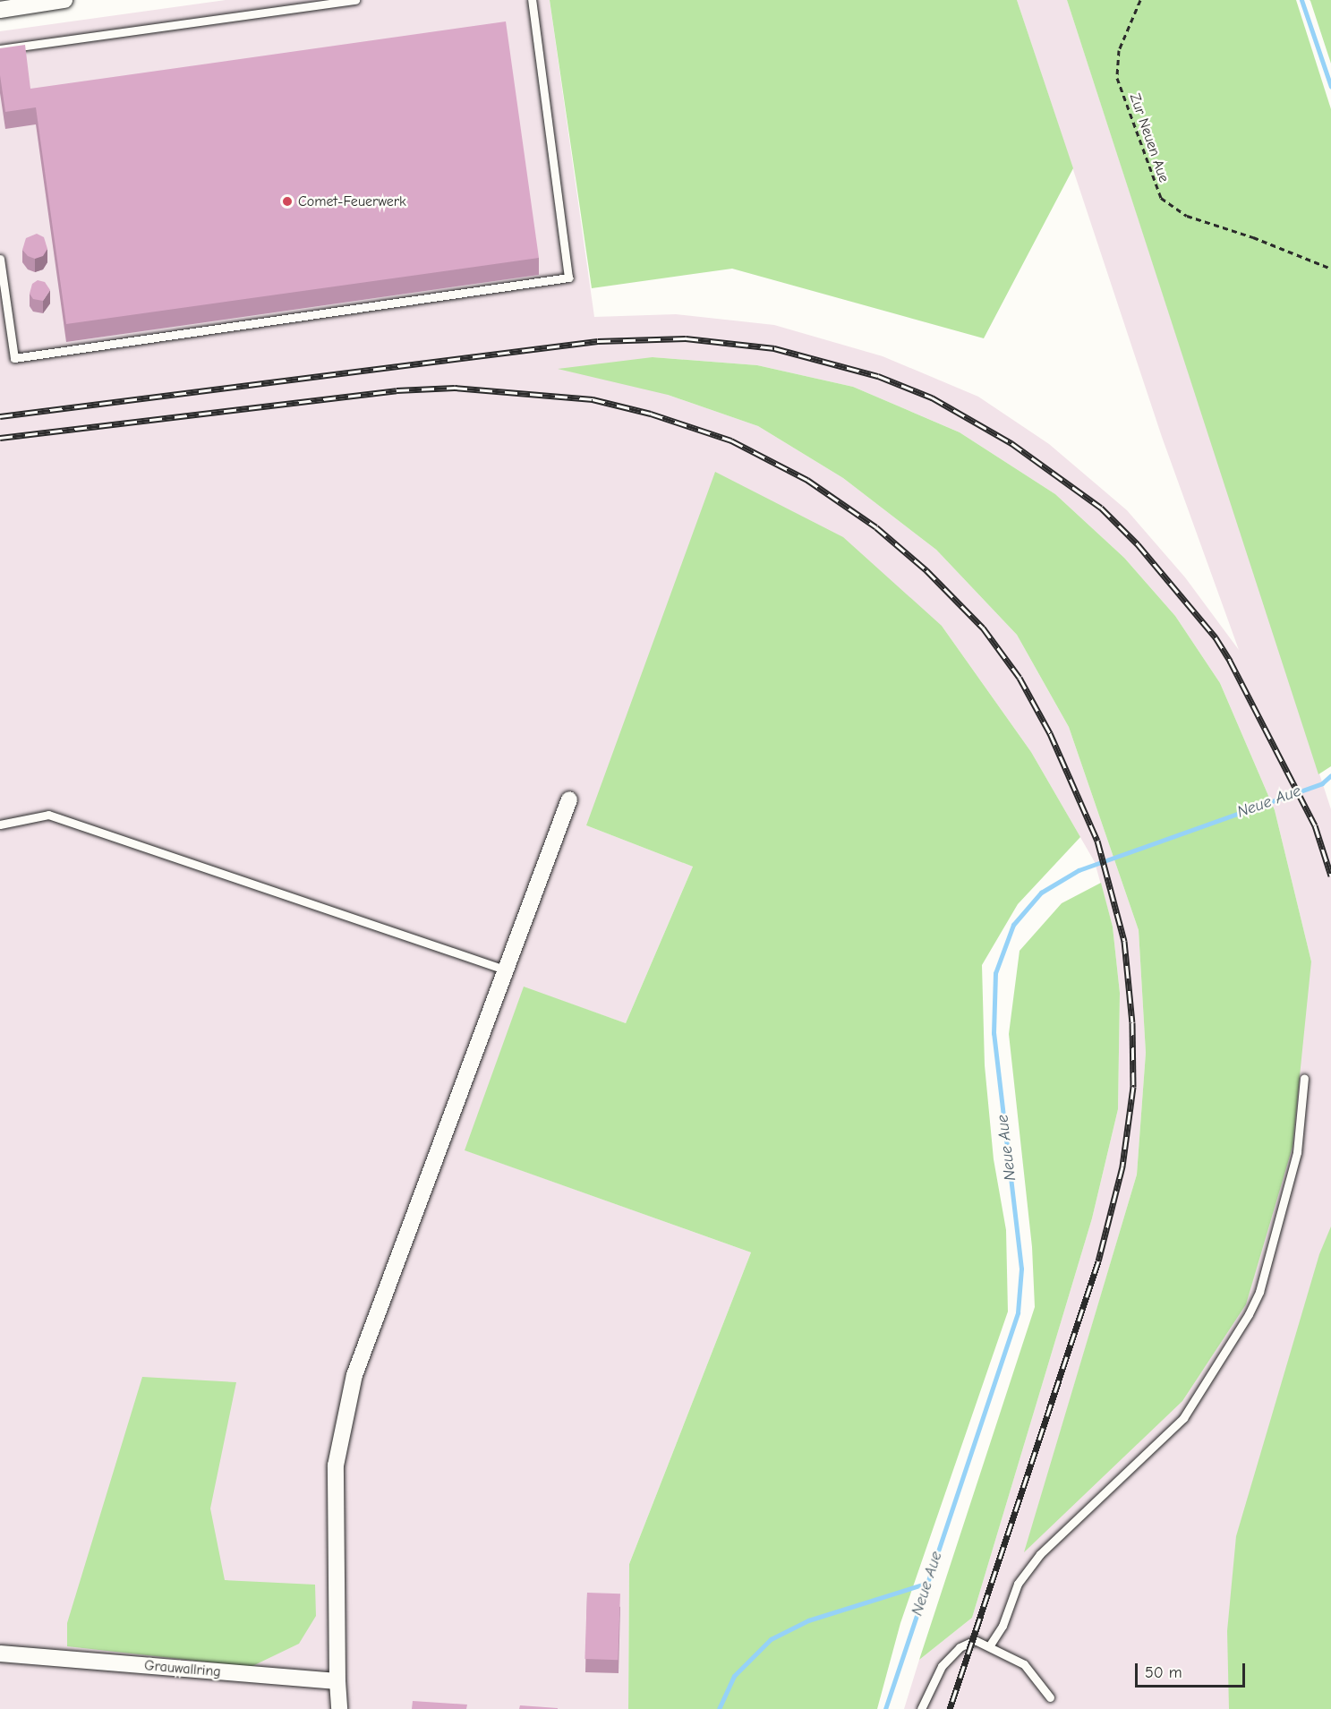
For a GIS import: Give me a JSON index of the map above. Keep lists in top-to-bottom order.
{
  "streets": {
    "street": ["Grauwallring"],
    "path": ["Zur Neuen Aue"]
  },
  "water": ["Neue Aue"],
  "places": ["Comet-Feuerwerk"],
  "scale_bar": "50 m"
}
